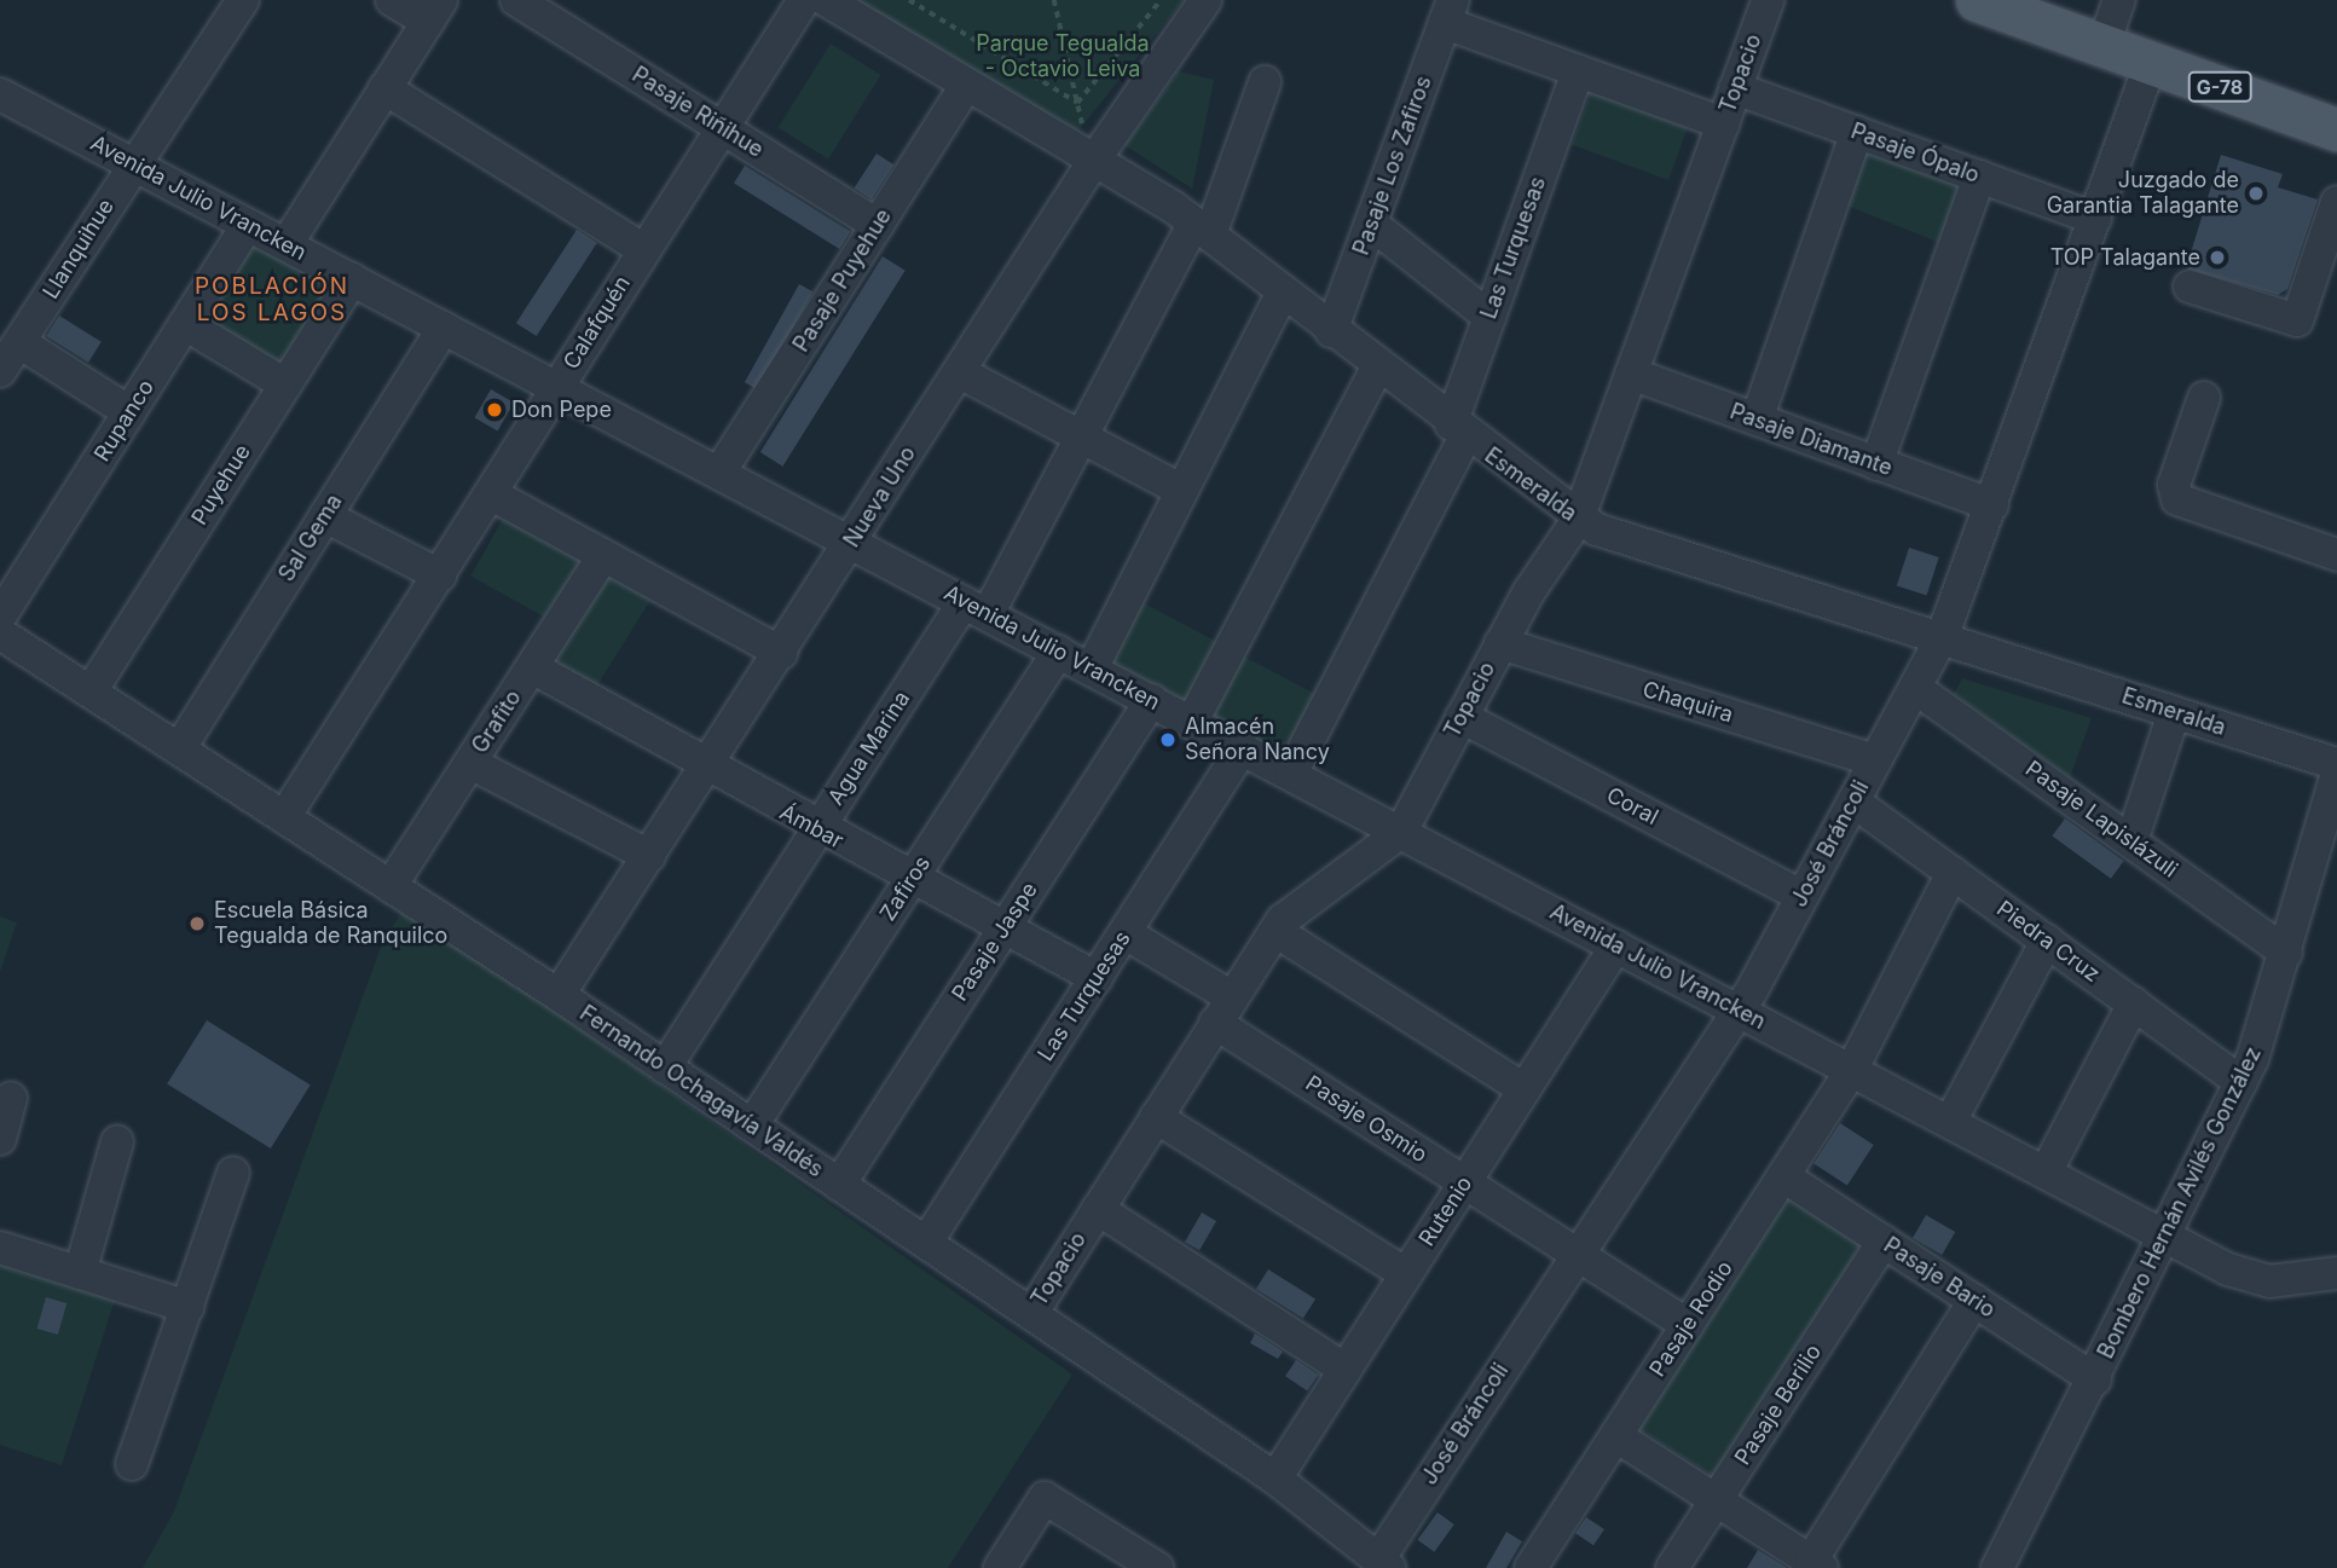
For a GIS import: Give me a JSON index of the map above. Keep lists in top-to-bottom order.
{
  "streets": {
    "main road": ["G-78"],
    "street": [
      "Topacio",
      "Pasaje Riñihue",
      "Pasaje Ópalo",
      "Pasaje Los Zafiros",
      "Avenida Julio Vrancken",
      "Las Turquesas",
      "Llanquihue",
      "Pasaje Puyehue",
      "Calafquén",
      "Rupanco",
      "Pasaje Diamante",
      "Puyehue",
      "Esmeralda",
      "Nueva Uno",
      "Sal Gema",
      "Chaquira",
      "Grafito",
      "Agua Marina",
      "Coral",
      "Pasaje Lapislázuli",
      "Ámbar",
      "José Bráncoli",
      "Zafiros",
      "Pasaje Jaspe",
      "Piedra Cruz",
      "Fernando Ochagavía Valdés",
      "Pasaje Osmio",
      "Bombero Hernán Avilés González",
      "Rutenio",
      "Pasaje Bario",
      "Pasaje Rodio",
      "Pasaje Berilio"
    ]
  },
  "crossings": [
    ["Topacio", "Pasaje Ópalo"],
    ["Topacio", "Avenida Julio Vrancken"],
    ["Topacio", "Pasaje Diamante"],
    ["Topacio", "Esmeralda"],
    ["Topacio", "Chaquira"],
    ["Topacio", "Coral"],
    ["Topacio", "Fernando Ochagavía Valdés"],
    ["Topacio", "Pasaje Osmio"],
    ["G-78", "José Bráncoli"],
    ["Pasaje Riñihue", "Pasaje Puyehue"],
    ["Pasaje Riñihue", "Calafquén"],
    ["Pasaje Ópalo", "José Bráncoli"],
    ["Pasaje Los Zafiros", "Esmeralda"],
    ["Avenida Julio Vrancken", "Las Turquesas"],
    ["Avenida Julio Vrancken", "Llanquihue"],
    ["Avenida Julio Vrancken", "Pasaje Puyehue"],
    ["Avenida Julio Vrancken", "Calafquén"],
    ["Avenida Julio Vrancken", "Rupanco"],
    ["Avenida Julio Vrancken", "Puyehue"],
    ["Avenida Julio Vrancken", "Nueva Uno"],
    ["Avenida Julio Vrancken", "Sal Gema"],
    ["Avenida Julio Vrancken", "Agua Marina"],
    ["Avenida Julio Vrancken", "José Bráncoli"],
    ["Avenida Julio Vrancken", "Zafiros"],
    ["Avenida Julio Vrancken", "Pasaje Jaspe"],
    ["Avenida Julio Vrancken", "Bombero Hernán Avilés González"],
    ["Avenida Julio Vrancken", "Rutenio"],
    ["Avenida Julio Vrancken", "Pasaje Rodio"],
    ["Las Turquesas", "Esmeralda"],
    ["Las Turquesas", "Ámbar"],
    ["Las Turquesas", "Fernando Ochagavía Valdés"],
    ["Las Turquesas", "Pasaje Osmio"],
    ["Pasaje Puyehue", "Esmeralda"],
    ["Calafquén", "Fernando Ochagavía Valdés"],
    ["Pasaje Diamante", "José Bráncoli"],
    ["Puyehue", "Fernando Ochagavía Valdés"],
    ["Esmeralda", "Nueva Uno"],
    ["Esmeralda", "Agua Marina"],
    ["Esmeralda", "José Bráncoli"],
    ["Nueva Uno", "Ámbar"],
    ["Nueva Uno", "Fernando Ochagavía Valdés"],
    ["Sal Gema", "Fernando Ochagavía Valdés"],
    ["Chaquira", "José Bráncoli"],
    ["Grafito", "Ámbar"],
    ["Grafito", "Fernando Ochagavía Valdés"],
    ["Agua Marina", "Ámbar"],
    ["Agua Marina", "Fernando Ochagavía Valdés"],
    ["Coral", "José Bráncoli"],
    ["Pasaje Lapislázuli", "José Bráncoli"],
    ["Pasaje Lapislázuli", "Bombero Hernán Avilés González"],
    ["Ámbar", "Zafiros"],
    ["Ámbar", "Pasaje Jaspe"],
    ["José Bráncoli", "Piedra Cruz"],
    ["José Bráncoli", "Fernando Ochagavía Valdés"],
    ["José Bráncoli", "Pasaje Osmio"],
    ["Zafiros", "Fernando Ochagavía Valdés"],
    ["Pasaje Jaspe", "Fernando Ochagavía Valdés"],
    ["Piedra Cruz", "Bombero Hernán Avilés González"],
    ["Piedra Cruz", "Pasaje Rodio"],
    ["Fernando Ochagavía Valdés", "Rutenio"],
    ["Pasaje Osmio", "Rutenio"],
    ["Pasaje Osmio", "Pasaje Rodio"],
    ["Bombero Hernán Avilés González", "Pasaje Bario"],
    ["Pasaje Bario", "Pasaje Rodio"],
    ["Pasaje Bario", "Pasaje Berilio"]
  ],
  "districts": ["POBLACIÓN LOS LAGOS"],
  "parks": ["Parque Tegualda - Octavio Leiva"],
  "places": [
    "Juzgado de Garantia Talagante",
    "TOP Talagante",
    "Don Pepe",
    "Almacén Señora Nancy",
    "Escuela Básica Tegualda de Ranquilco"
  ]
}
